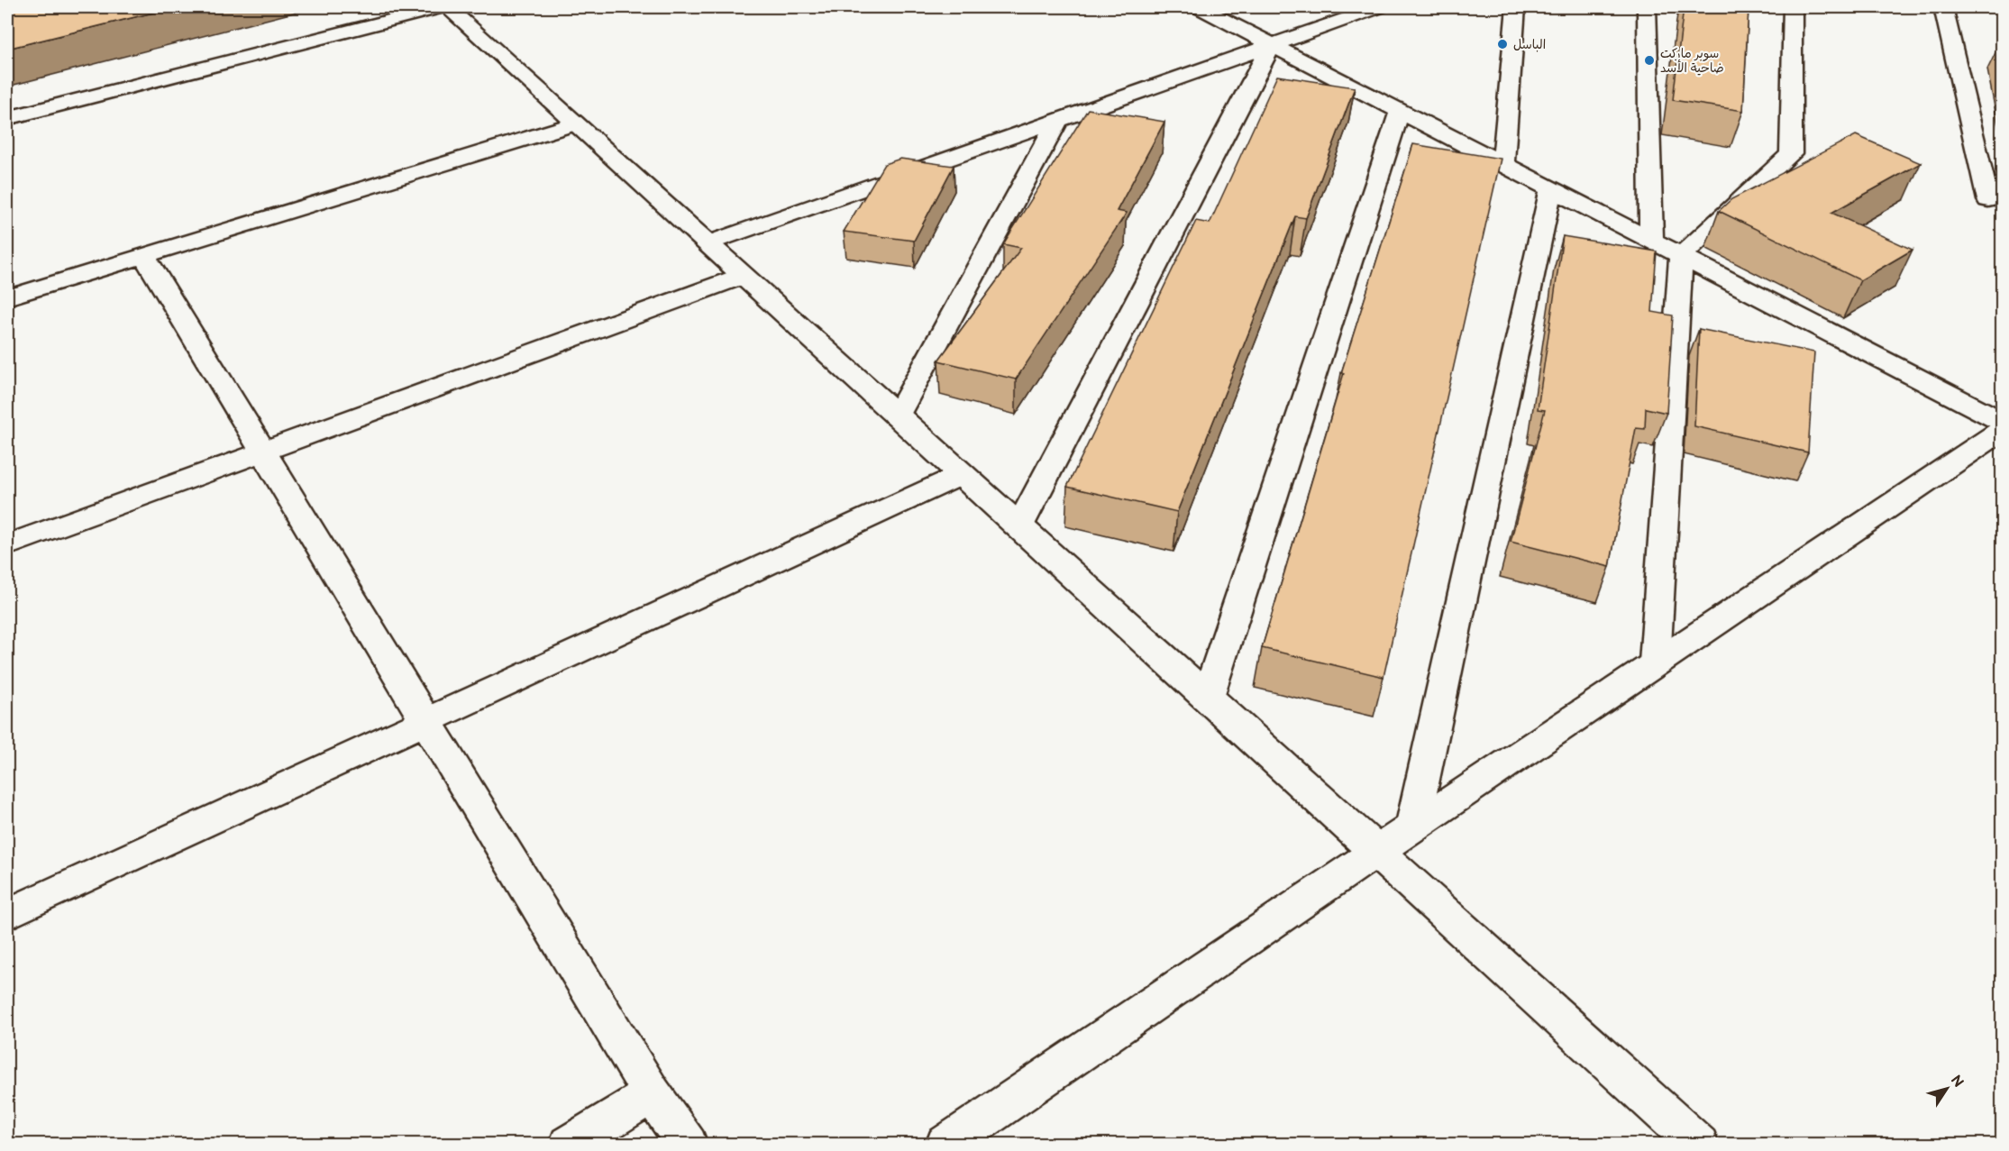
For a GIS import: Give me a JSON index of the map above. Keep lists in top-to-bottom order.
{
  "places": ["الباسل", "سوبر ماركت ضاحية الأسد"],
  "north": "top right"
}
